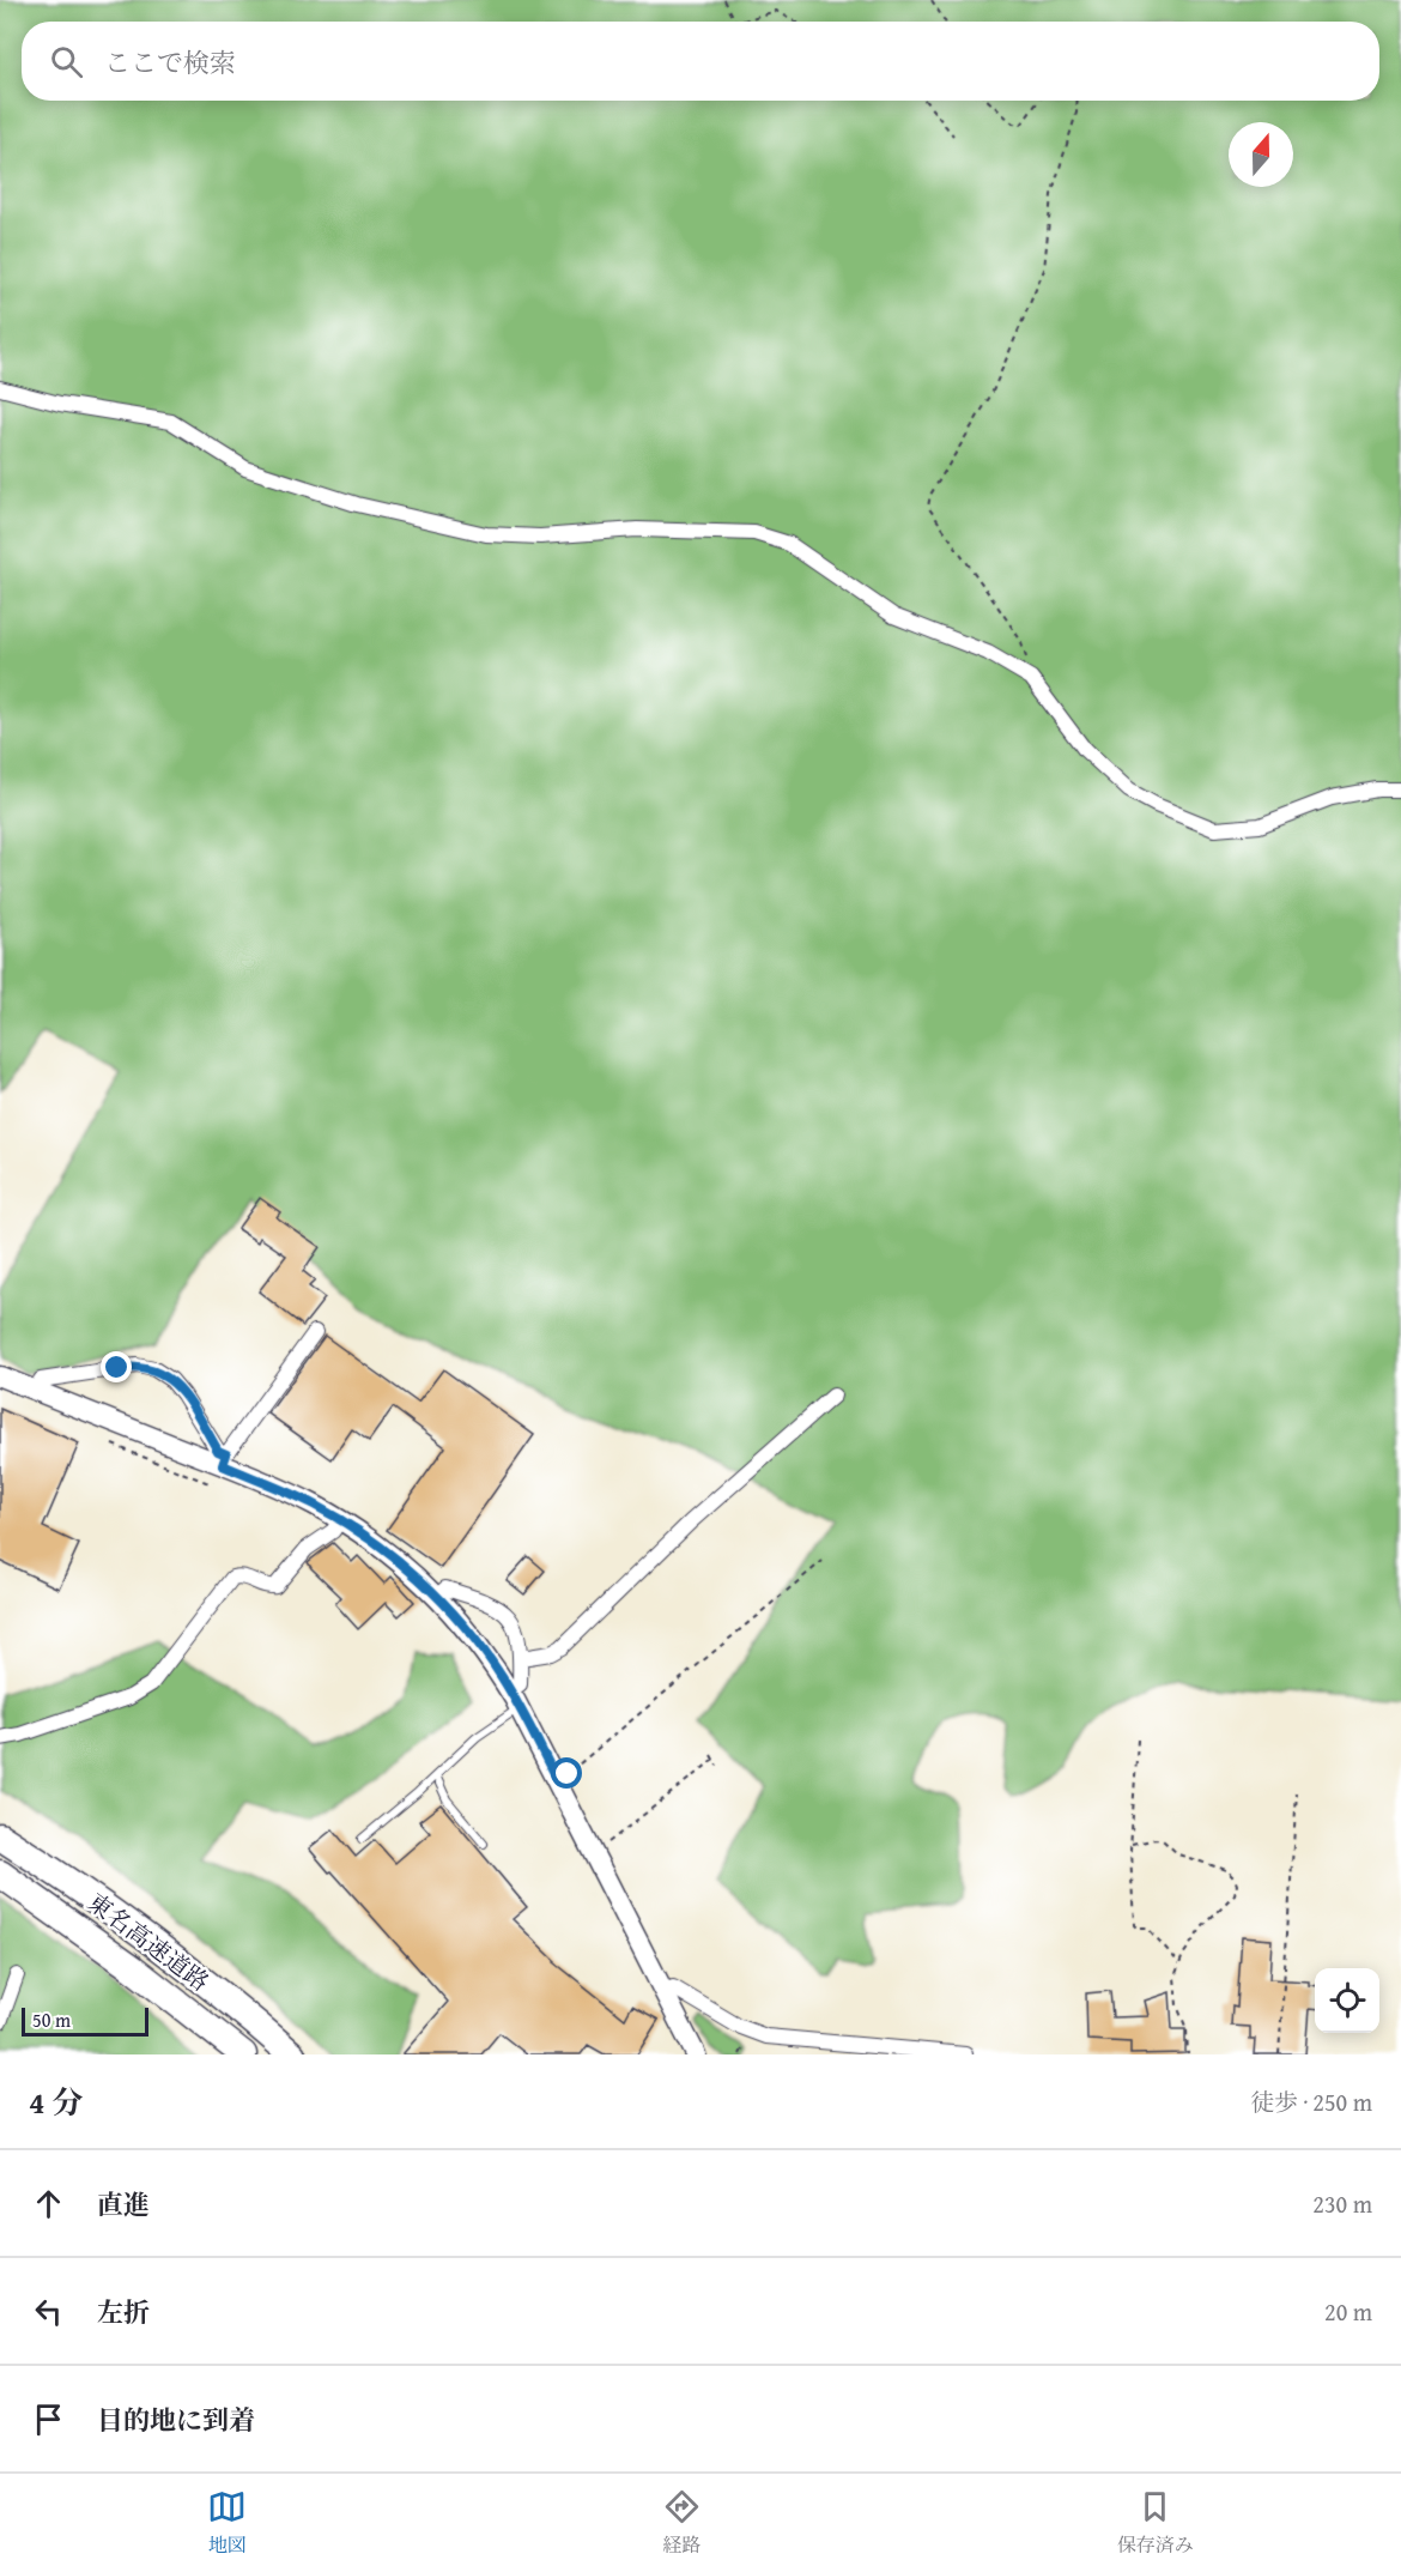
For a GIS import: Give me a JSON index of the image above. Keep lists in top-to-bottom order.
{
  "streets": {
    "highway": ["東名高速道路"]
  },
  "scale_bar": "50 m",
  "north": "top",
  "page": {
    "search": "ここで検索",
    "scale": "50 m",
    "heading": ["4 分", "徒歩 · 250 m"],
    "list": [
      ["直進", "230 m"],
      ["左折", "20 m"],
      "目的地に到着"
    ],
    "nav": ["地図", "経路", "保存済み"]
  }
}
